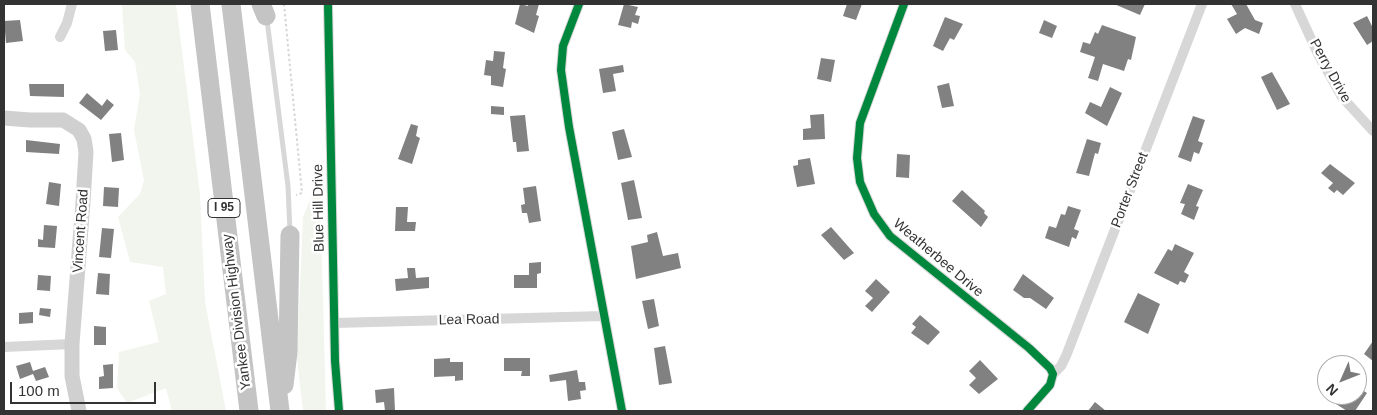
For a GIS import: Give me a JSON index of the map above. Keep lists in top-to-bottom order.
{
  "streets": {
    "highway": ["I 95", "Yankee Division Highway"],
    "street": [
      "Perry Drive",
      "Porter Street",
      "Blue Hill Drive",
      "Vincent Road",
      "Weatherbee Drive",
      "Lea Road"
    ]
  },
  "crossings": [
    ["Porter Street", "Weatherbee Drive"],
    ["Blue Hill Drive", "Lea Road"]
  ],
  "scale_bar": "100 m",
  "north": "bottom left"
}
